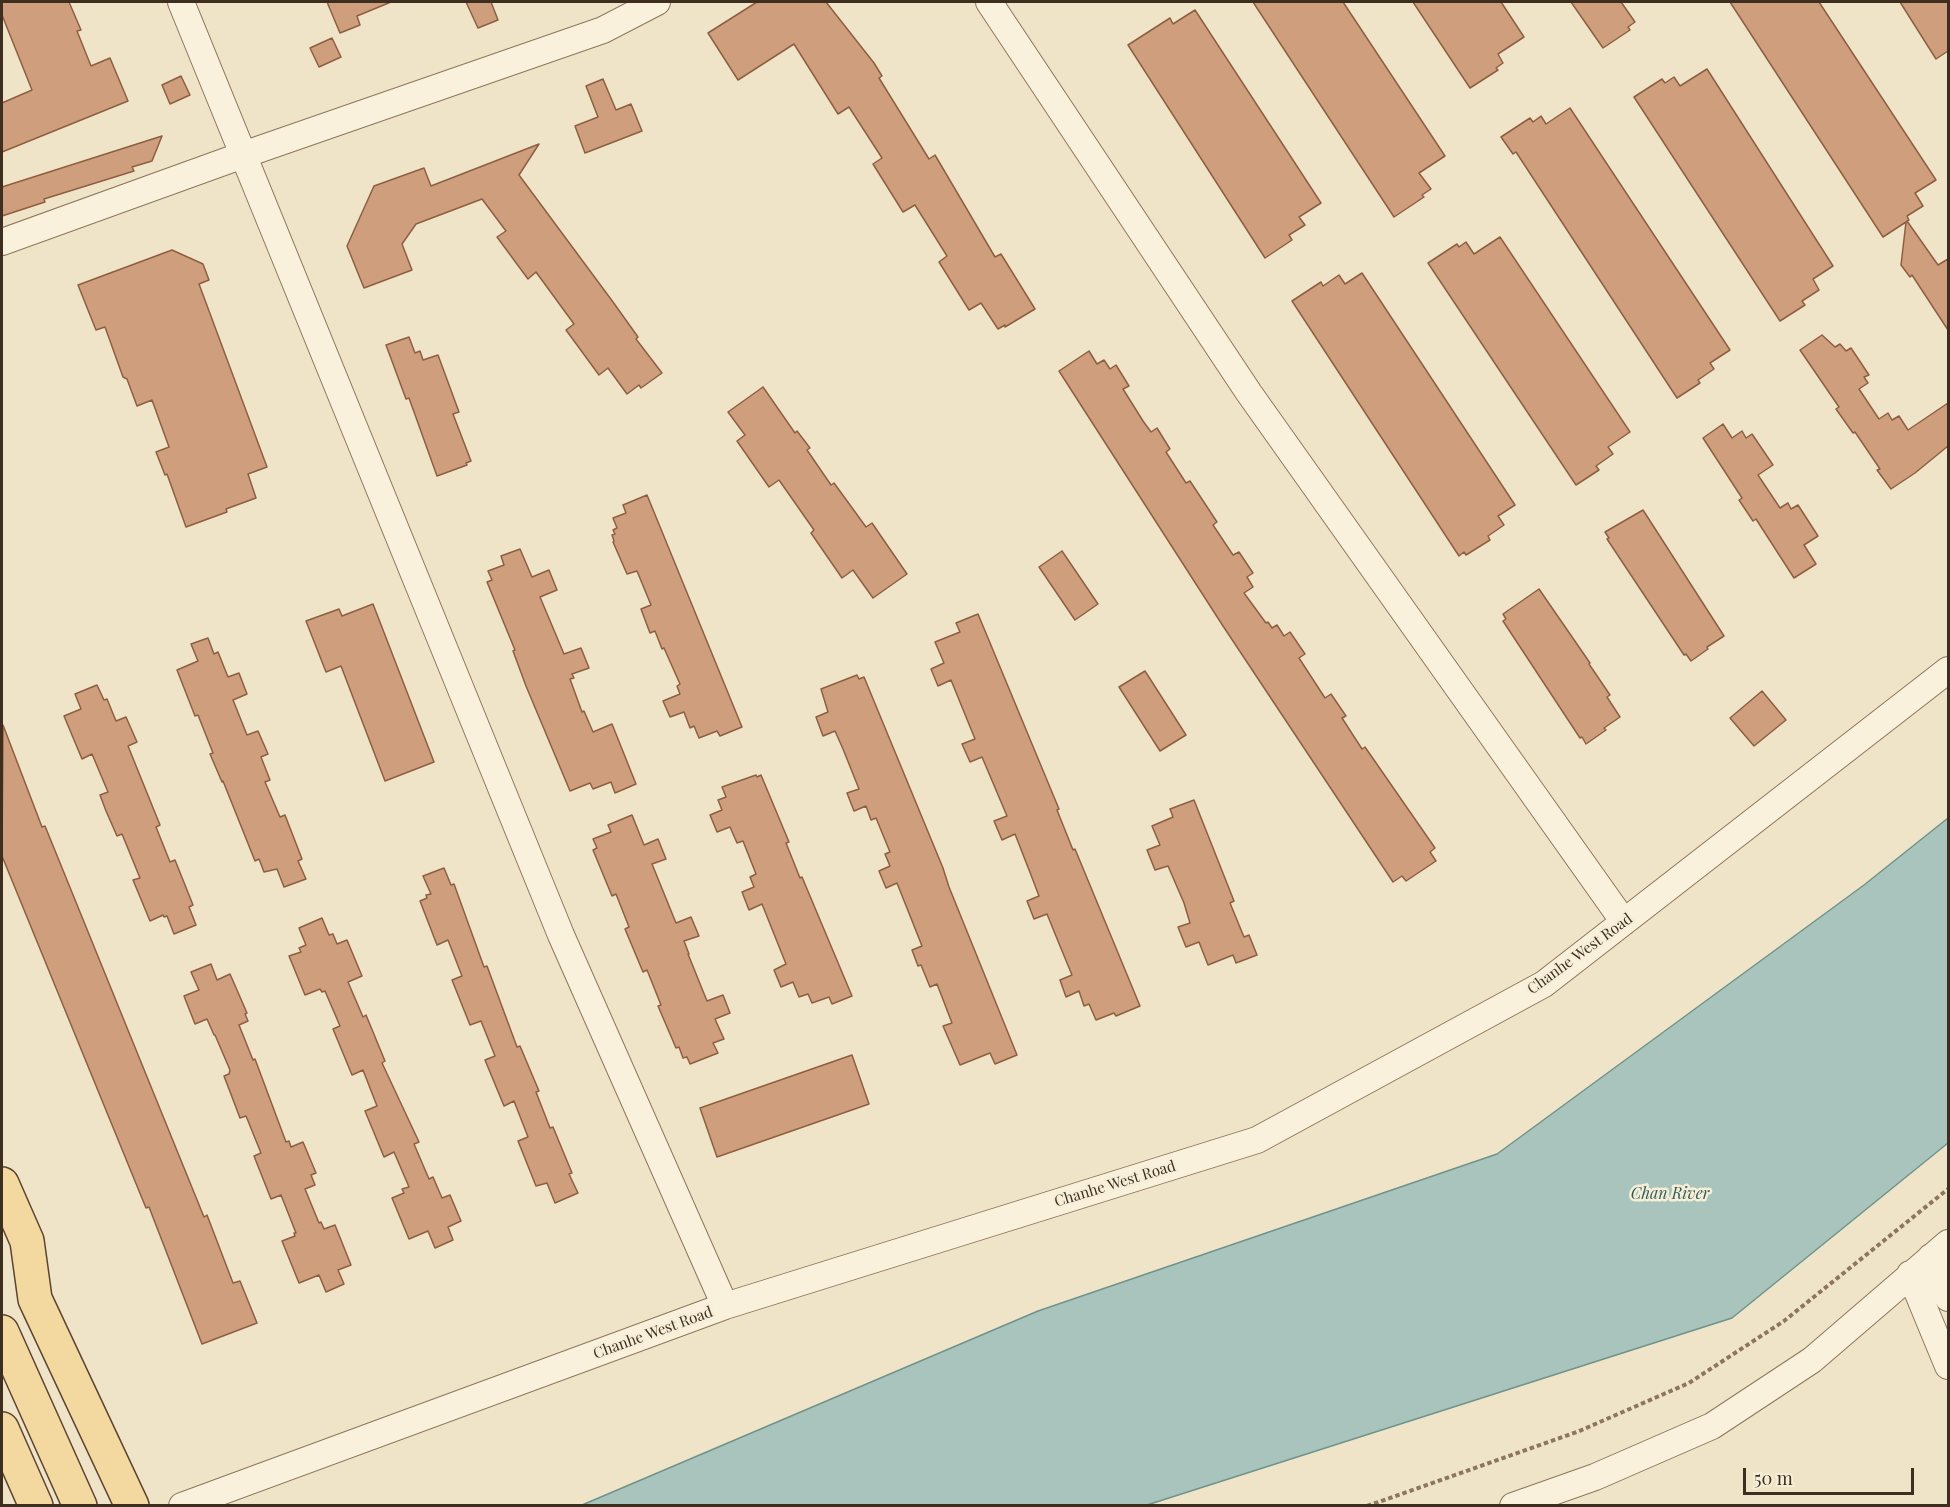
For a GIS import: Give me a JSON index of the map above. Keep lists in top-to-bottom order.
{
  "streets": {
    "street": ["Chanhe West Road"]
  },
  "water": ["Chan River"],
  "scale_bar": "50 m"
}
